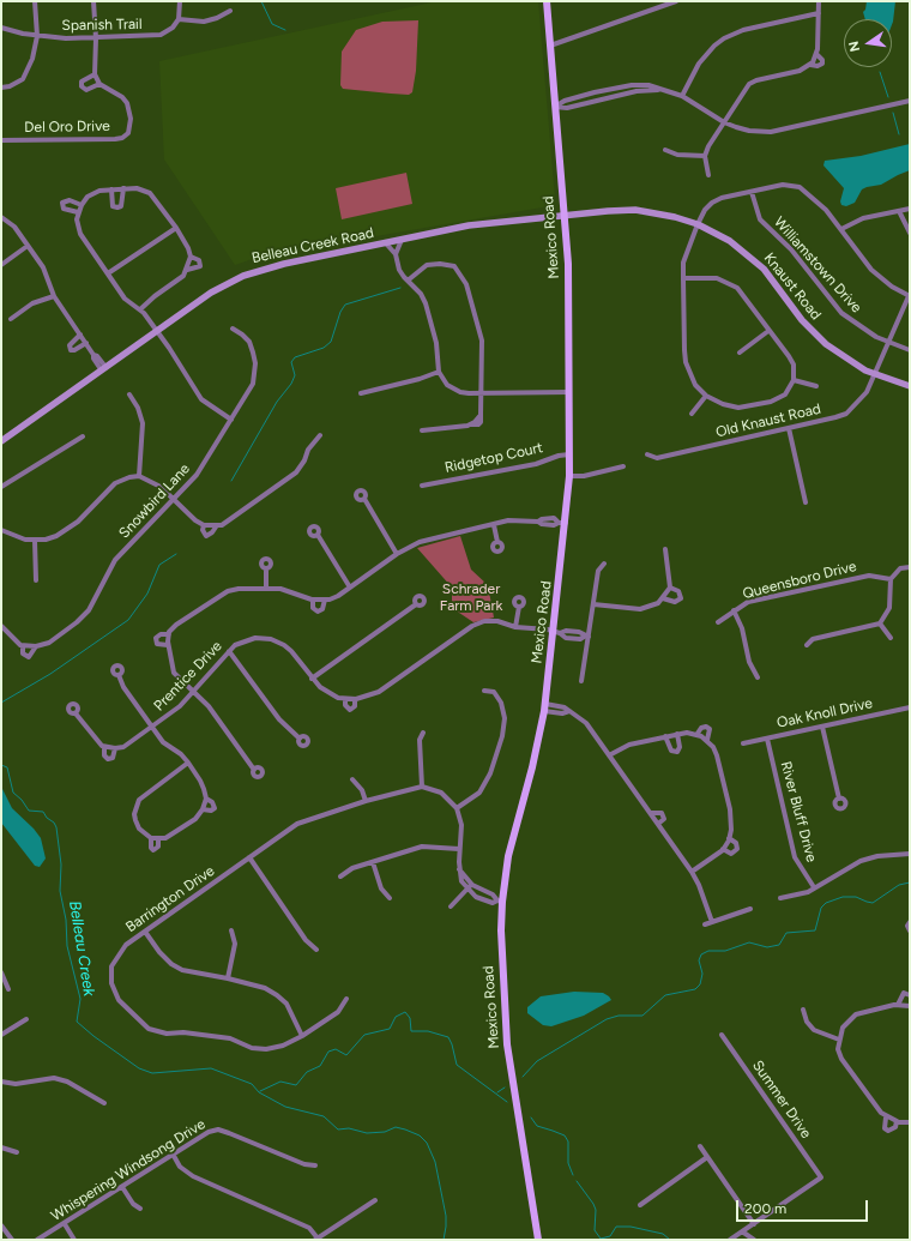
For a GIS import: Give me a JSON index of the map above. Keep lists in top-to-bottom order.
{
  "streets": {
    "main road": ["Mexico Road", "Belleau Creek Road", "Knaust Road"],
    "street": [
      "Spanish Trail",
      "Del Oro Drive",
      "Williamstown Drive",
      "Old Knaust Road",
      "Ridgetop Court",
      "Snowbird Lane",
      "Queensboro Drive",
      "Prentice Drive",
      "Oak Knoll Drive",
      "River Bluff Drive",
      "Barrington Drive",
      "Summer Drive",
      "Whispering Windsong Drive"
    ]
  },
  "crossings": [
    ["Mexico Road", "Belleau Creek Road"],
    ["Mexico Road", "Knaust Road"],
    ["Mexico Road", "Ridgetop Court"],
    ["Mexico Road", "Prentice Drive"],
    ["Belleau Creek Road", "Knaust Road"],
    ["Williamstown Drive", "Old Knaust Road"],
    ["Knaust Road", "Old Knaust Road"],
    ["Oak Knoll Drive", "River Bluff Drive"]
  ],
  "water": ["Belleau Creek"],
  "parks": ["Schrader Farm Park"],
  "scale_bar": "200 m",
  "north": "left"
}
